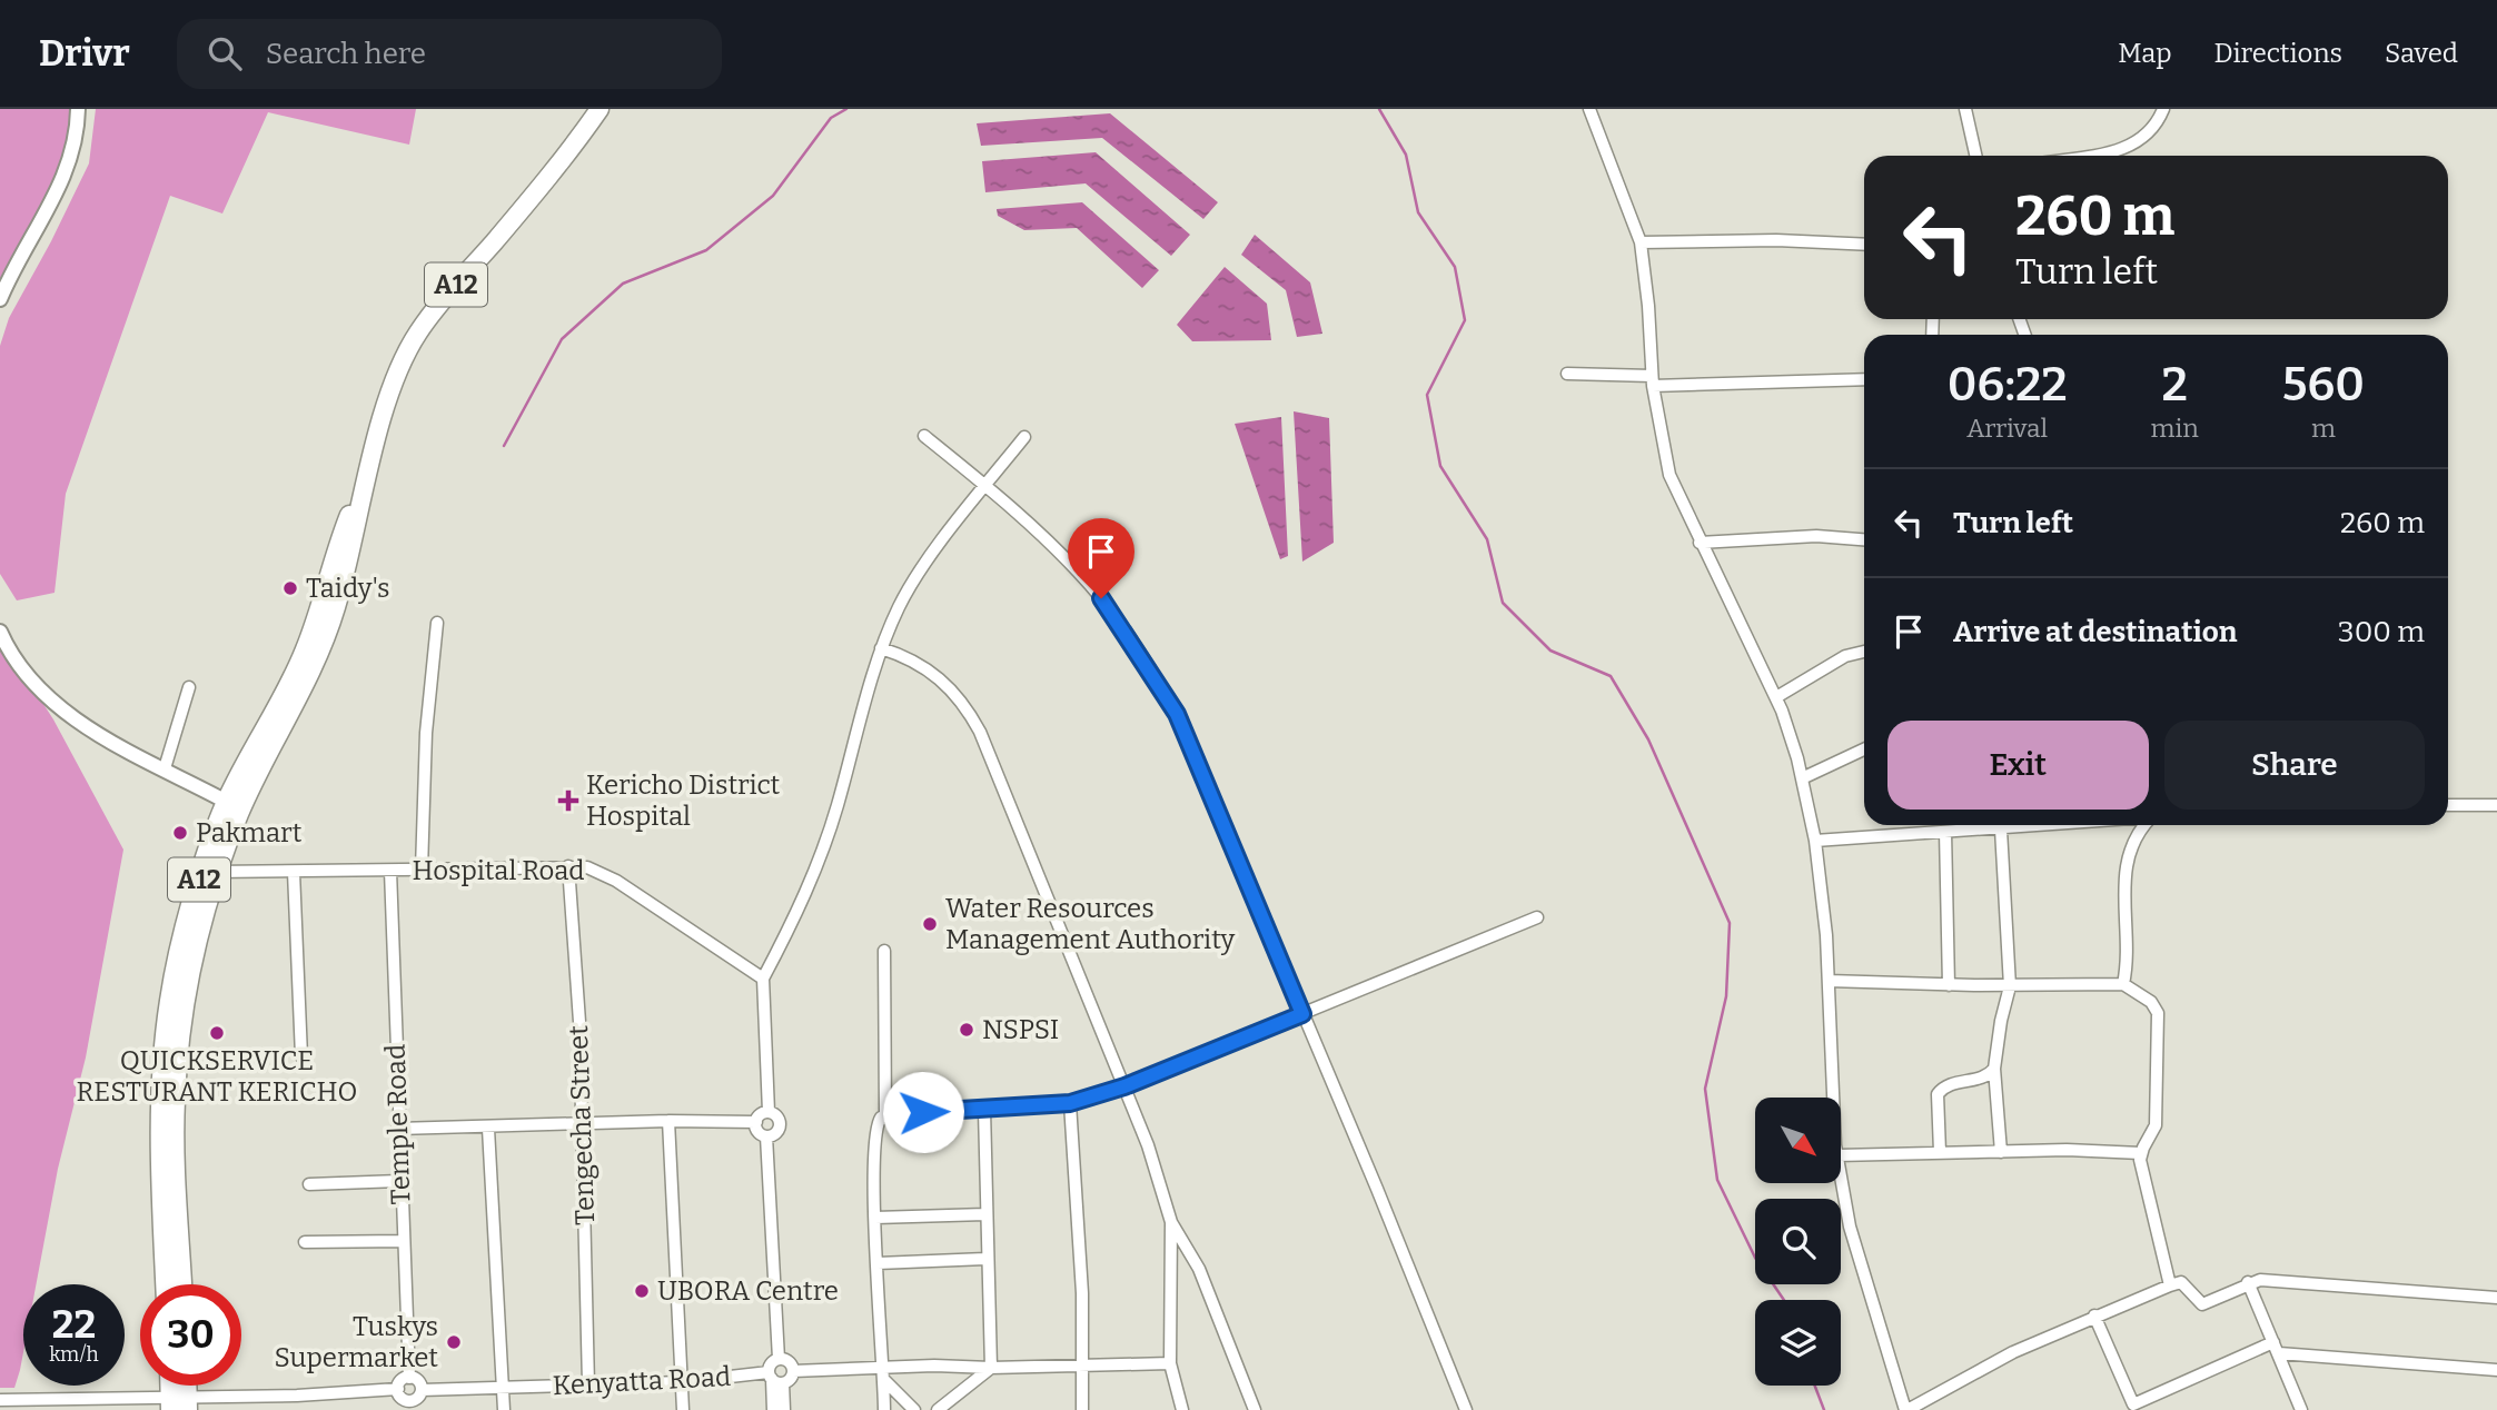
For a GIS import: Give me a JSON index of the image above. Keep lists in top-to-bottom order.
{
  "streets": {
    "highway": ["A12"],
    "street": [
      "Hospital Road",
      "Temple Road",
      "Tengecha Street",
      "Kenyatta Road"
    ]
  },
  "crossings": [
    ["A12", "Hospital Road"],
    ["Hospital Road", "Temple Road"],
    ["Hospital Road", "Tengecha Street"],
    ["Temple Road", "Kenyatta Road"],
    ["Tengecha Street", "Kenyatta Road"]
  ],
  "places": {
    "other": [
      "Taidy's",
      "Pakmart",
      "Water Resources Management Authority",
      "NSPSI",
      "QUICKSERVICE RESTURANT KERICHO",
      "UBORA Centre",
      "Tuskys Supermarket"
    ],
    "health": ["Kericho District Hospital"]
  },
  "north": "bottom right",
  "page": {
    "header": "Drivr",
    "search": "Search here",
    "nav": ["Map", "Directions", "Saved"],
    "turn": ["260 m", "Turn left"],
    "eta": [
      "06:22",
      "Arrival",
      "2",
      "min",
      "560",
      "m"
    ],
    "list": [
      {
        "name": "Turn left",
        "value": "260 m"
      },
      {
        "name": "Arrive at destination",
        "value": "300 m"
      }
    ],
    "buttons": ["Exit", "Share"],
    "speed": "22 km/h",
    "limit": "30"
  }
}
